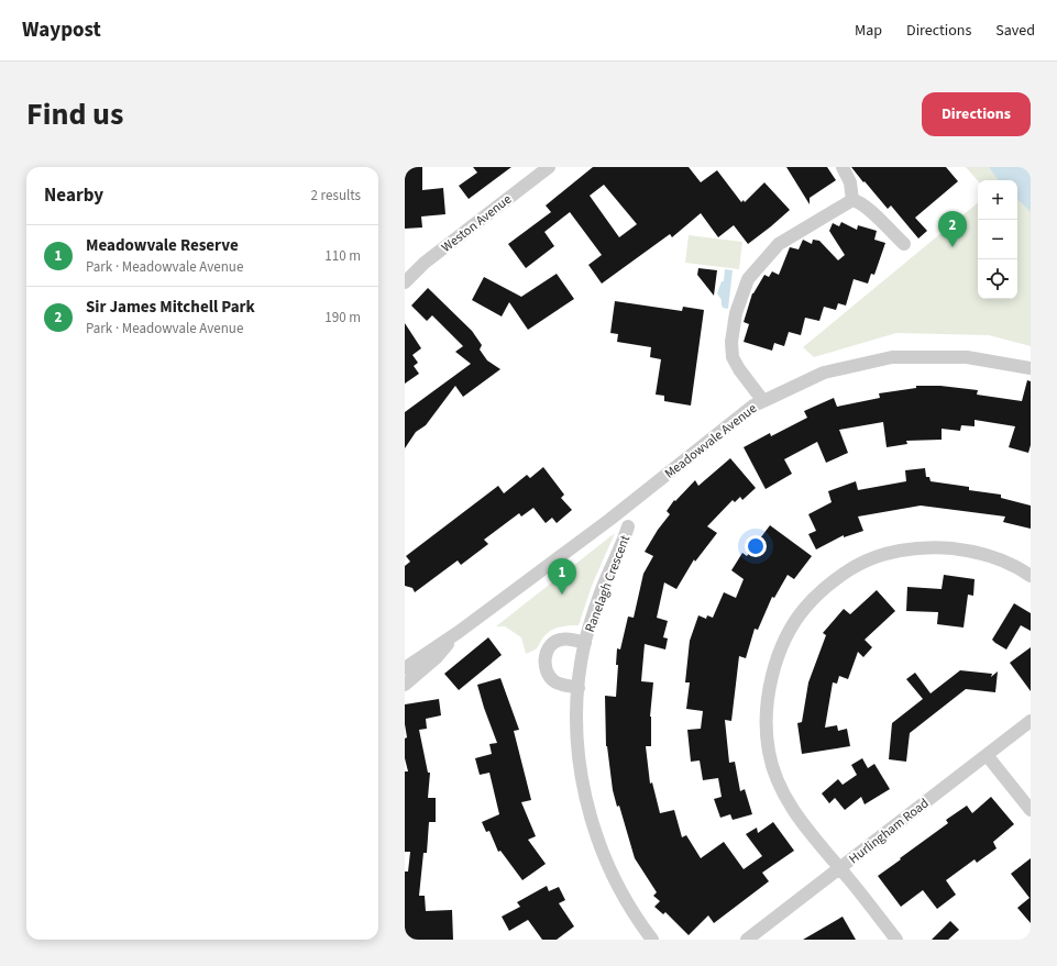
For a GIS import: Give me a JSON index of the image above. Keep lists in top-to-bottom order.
{
  "streets": {
    "street": [
      "Weston Avenue",
      "Meadowvale Avenue",
      "Ranelagh Crescent",
      "Hurlingham Road"
    ]
  },
  "page": {
    "header": "Waypost",
    "nav": ["Map", "Directions", "Saved"],
    "title": "Find us",
    "buttons": "Directions",
    "heading": ["Nearby", "2 results"],
    "map_buttons": ["+", "−"],
    "pins": ["2", "1"],
    "list": [
      {
        "mark": "1",
        "name": "Meadowvale Reserve",
        "note": "Park · Meadowvale Avenue",
        "value": "110 m"
      },
      {
        "mark": "2",
        "name": "Sir James Mitchell Park",
        "note": "Park · Meadowvale Avenue",
        "value": "190 m"
      }
    ]
  }
}
